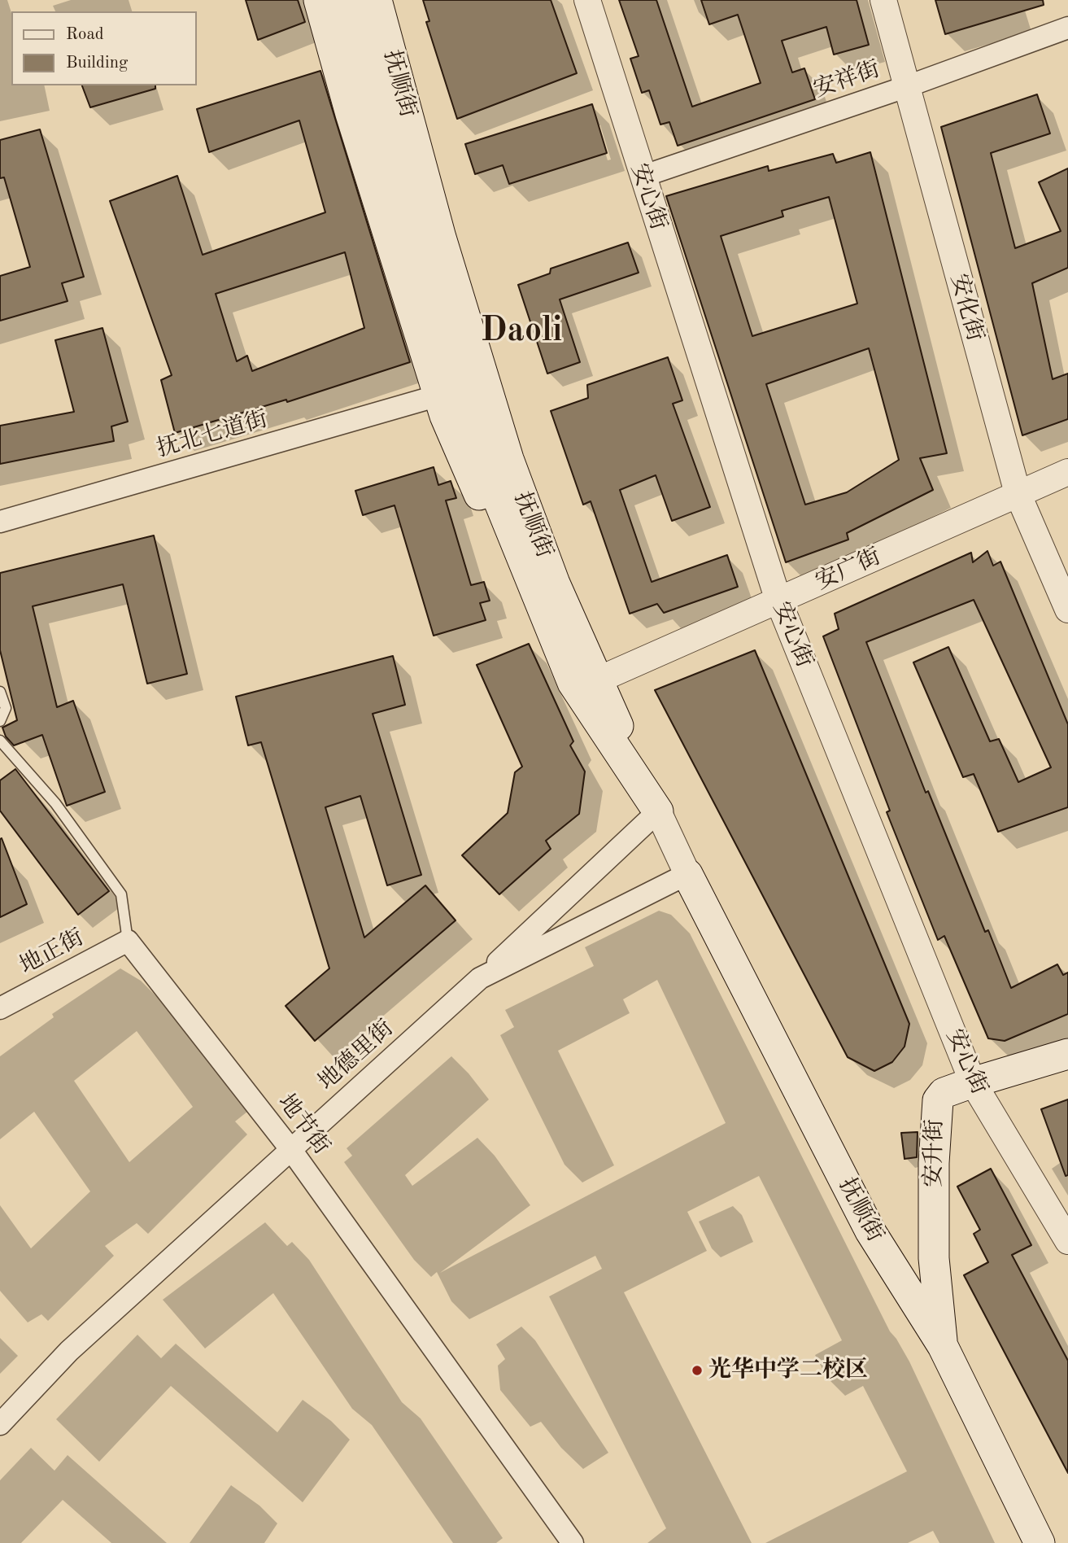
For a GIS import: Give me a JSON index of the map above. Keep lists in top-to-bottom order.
{
  "streets": {
    "main road": ["抚顺街", "安升街"],
    "street": [
      "安祥街",
      "安心街",
      "安化街",
      "抚北七道街",
      "安广街",
      "地正街",
      "地德里街",
      "地节街"
    ]
  },
  "crossings": [
    ["安祥街", "安心街"],
    ["安祥街", "安化街"],
    ["抚顺街", "抚北七道街"],
    ["抚顺街", "安广街"],
    ["抚顺街", "地德里街"],
    ["抚顺街", "安升街"],
    ["安心街", "安广街"],
    ["安心街", "安升街"],
    ["安化街", "安广街"],
    ["地正街", "地节街"],
    ["地德里街", "地节街"]
  ],
  "districts": ["Daoli"],
  "places": ["光华中学二校区"],
  "legend": ["Road", "Building"]
}
